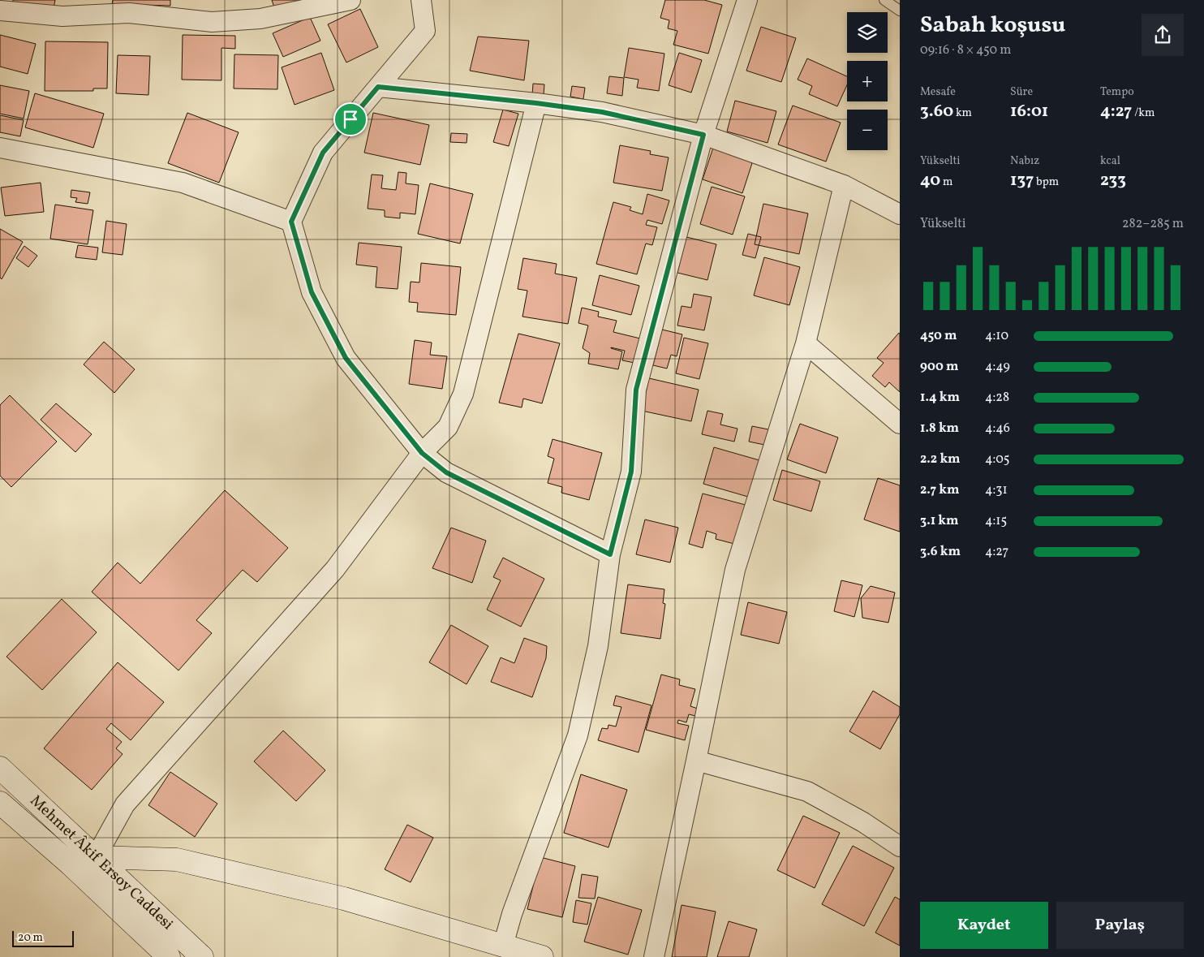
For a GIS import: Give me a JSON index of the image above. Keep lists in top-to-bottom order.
{
  "streets": {
    "main road": ["Mehmet Âkif Ersoy Caddesi"]
  },
  "scale_bar": "20 m",
  "page": {
    "heading": ["Sabah koşusu", "09:16 · 8 × 450 m"],
    "map_buttons": ["+", "−"],
    "stats": [
      ["Mesafe", "3.60 km"],
      ["Süre", "16:01"],
      ["Tempo", "4:27 /km"],
      ["Yükselti", "40 m"],
      ["Nabız", "137 bpm"],
      ["kcal", "233"]
    ],
    "chart": ["Yükselti", "282–285 m"],
    "list": [
      {
        "name": "450 m",
        "note": "4:10"
      },
      {
        "name": "900 m",
        "note": "4:49"
      },
      {
        "name": "1.4 km",
        "note": "4:28"
      },
      {
        "name": "1.8 km",
        "note": "4:46"
      },
      {
        "name": "2.2 km",
        "note": "4:05"
      },
      {
        "name": "2.7 km",
        "note": "4:31"
      },
      {
        "name": "3.1 km",
        "note": "4:15"
      },
      {
        "name": "3.6 km",
        "note": "4:27"
      }
    ],
    "buttons": ["Kaydet", "Paylaş"],
    "scale": "20 m"
  }
}
